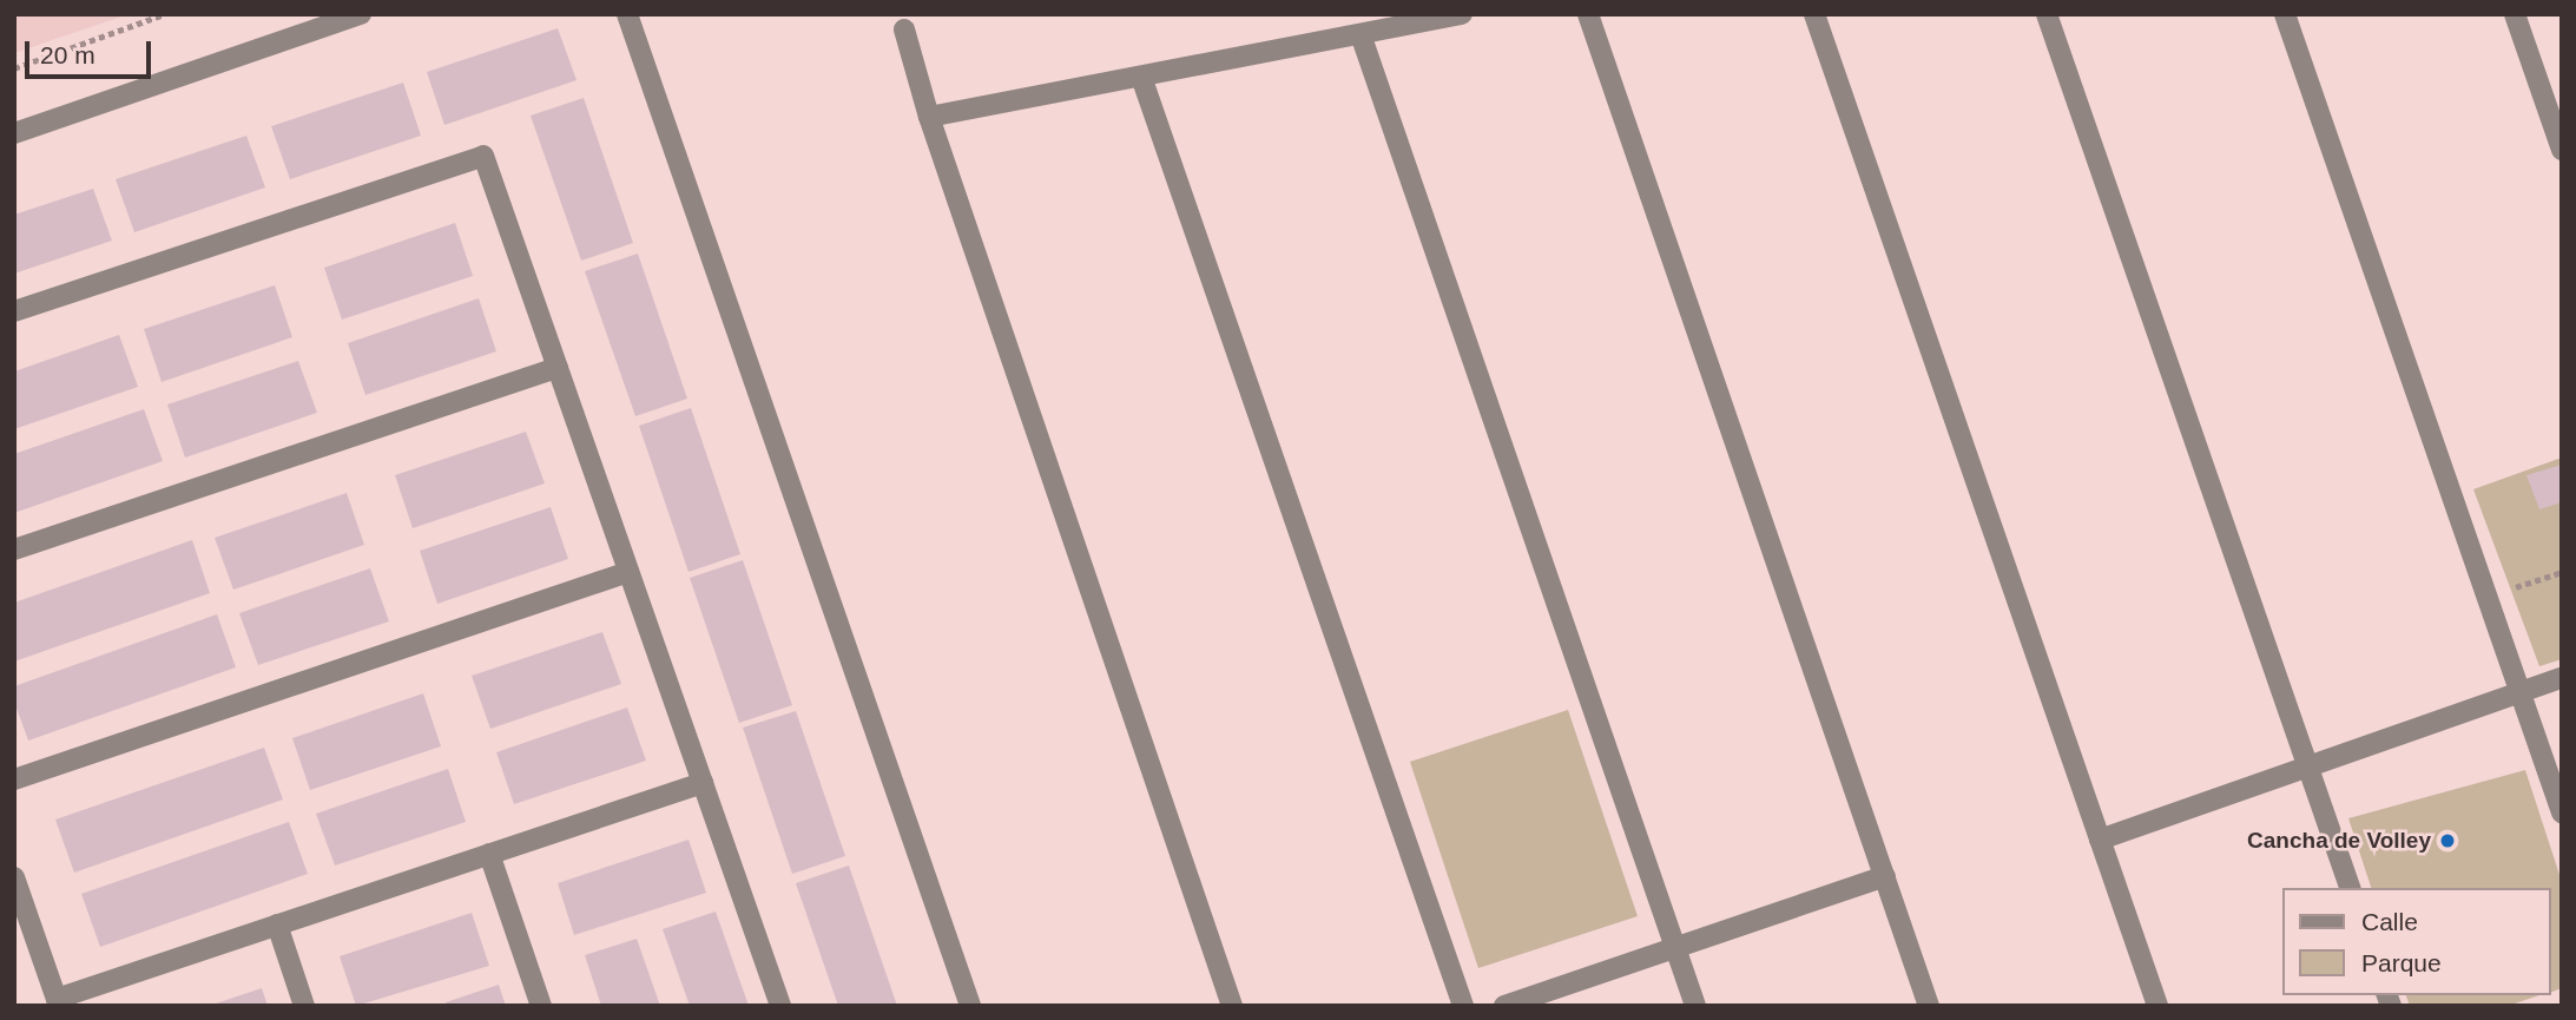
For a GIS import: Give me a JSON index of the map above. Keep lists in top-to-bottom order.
{
  "places": ["Cancha de Volley"],
  "legend": ["Calle", "Parque"],
  "scale_bar": "20 m"
}
